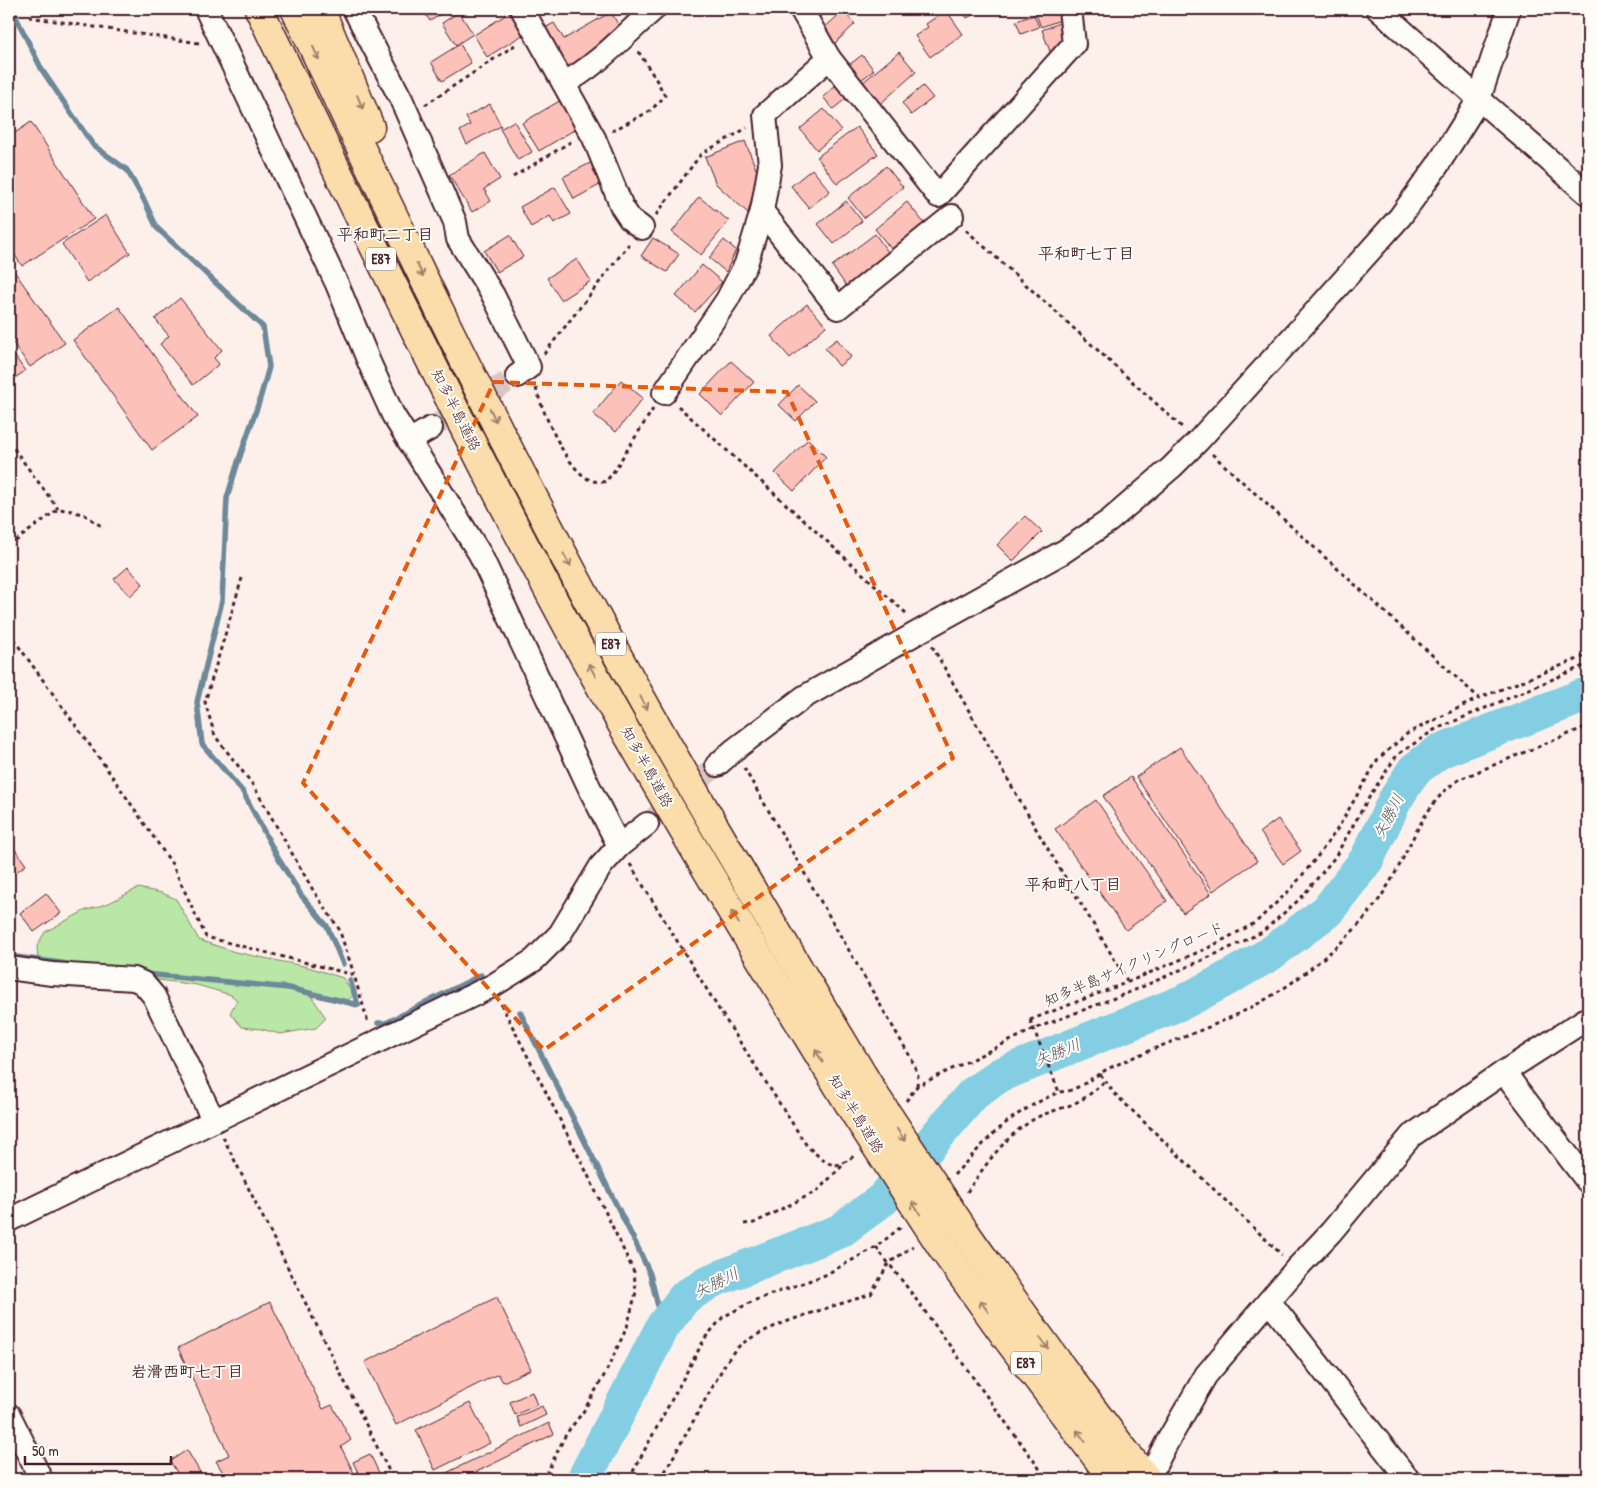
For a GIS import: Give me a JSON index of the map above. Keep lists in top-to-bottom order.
{
  "streets": {
    "highway": ["E87", "知多半島道路"],
    "path": ["知多半島サイクリングロード"]
  },
  "districts": [
    "平和町二丁目",
    "平和町七丁目",
    "平和町八丁目",
    "岩滑西町七丁目"
  ],
  "water": ["矢勝川"],
  "scale_bar": "50 m"
}
